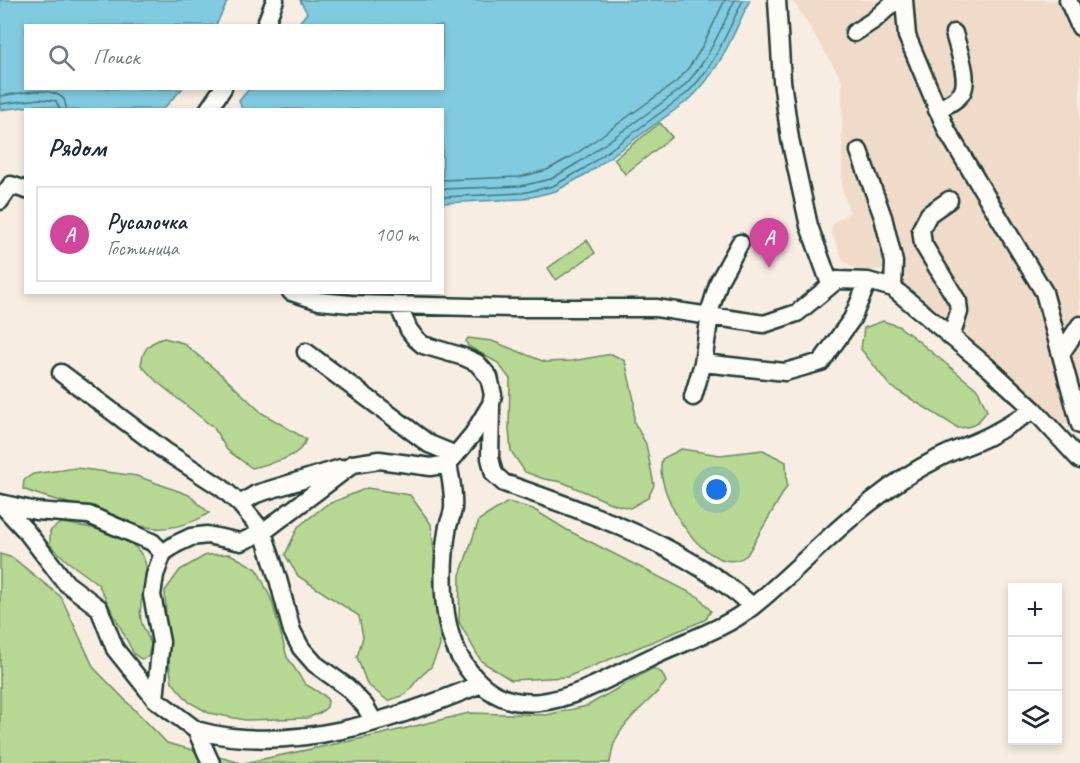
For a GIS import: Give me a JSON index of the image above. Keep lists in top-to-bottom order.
{
  "page": {
    "search": "Поиск",
    "heading": "Рядом",
    "list": [
      {
        "mark": "A",
        "name": "Русалочка",
        "note": "Гостиница",
        "value": "100 m"
      }
    ],
    "pins": "A",
    "map_buttons": ["+", "−"]
  }
}
